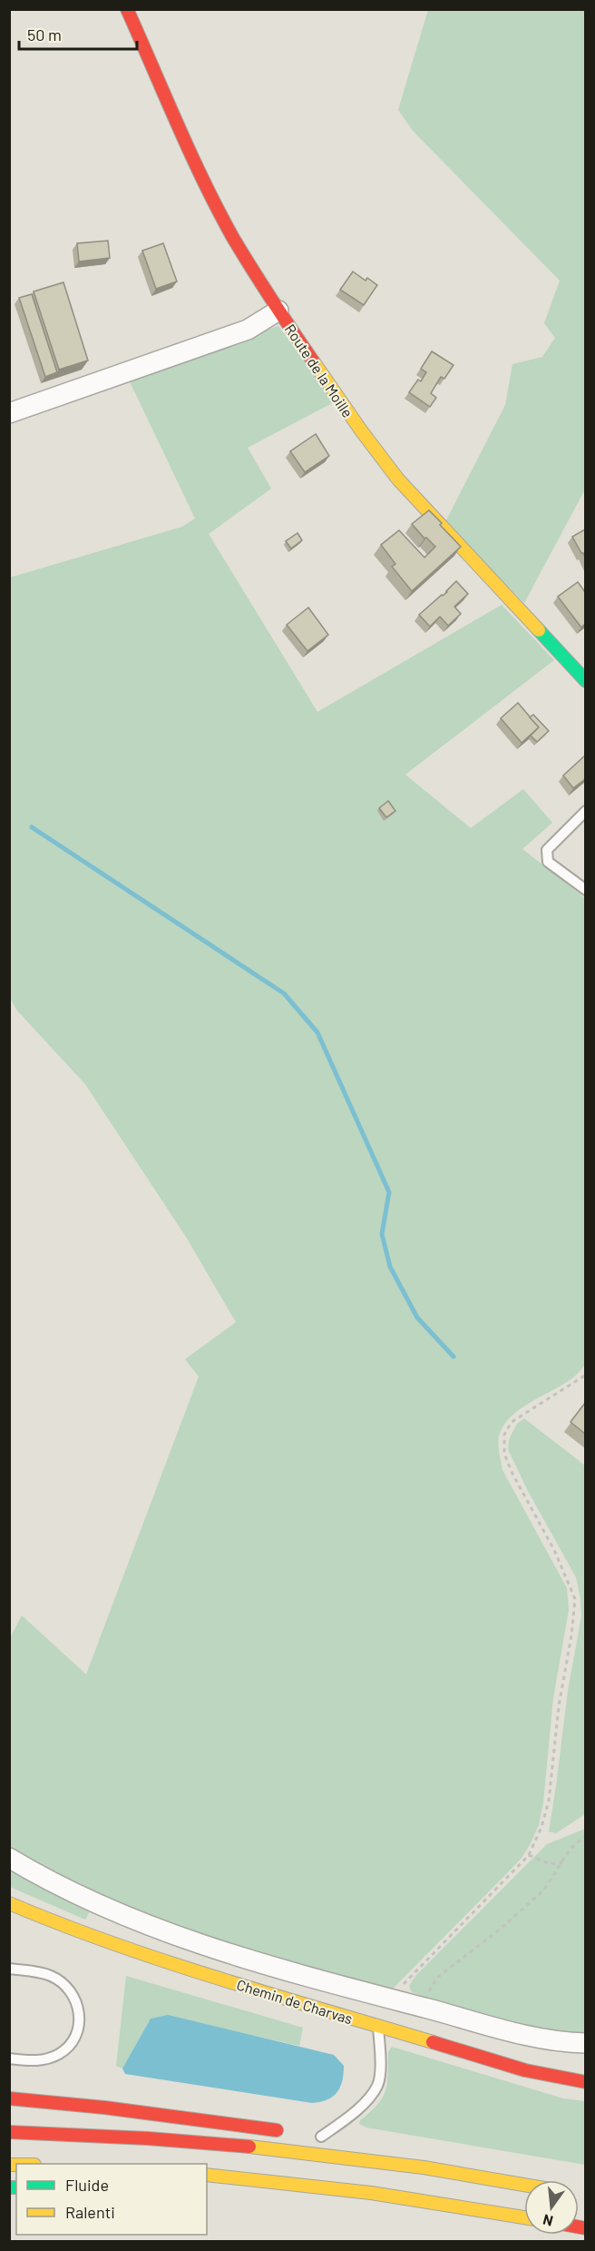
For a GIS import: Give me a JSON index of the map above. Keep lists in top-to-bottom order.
{
  "streets": {
    "main road": ["Route de la Moille", "Chemin de Charvas"]
  },
  "legend": ["Fluide", "Ralenti"],
  "scale_bar": "50 m",
  "north": "bottom"
}
